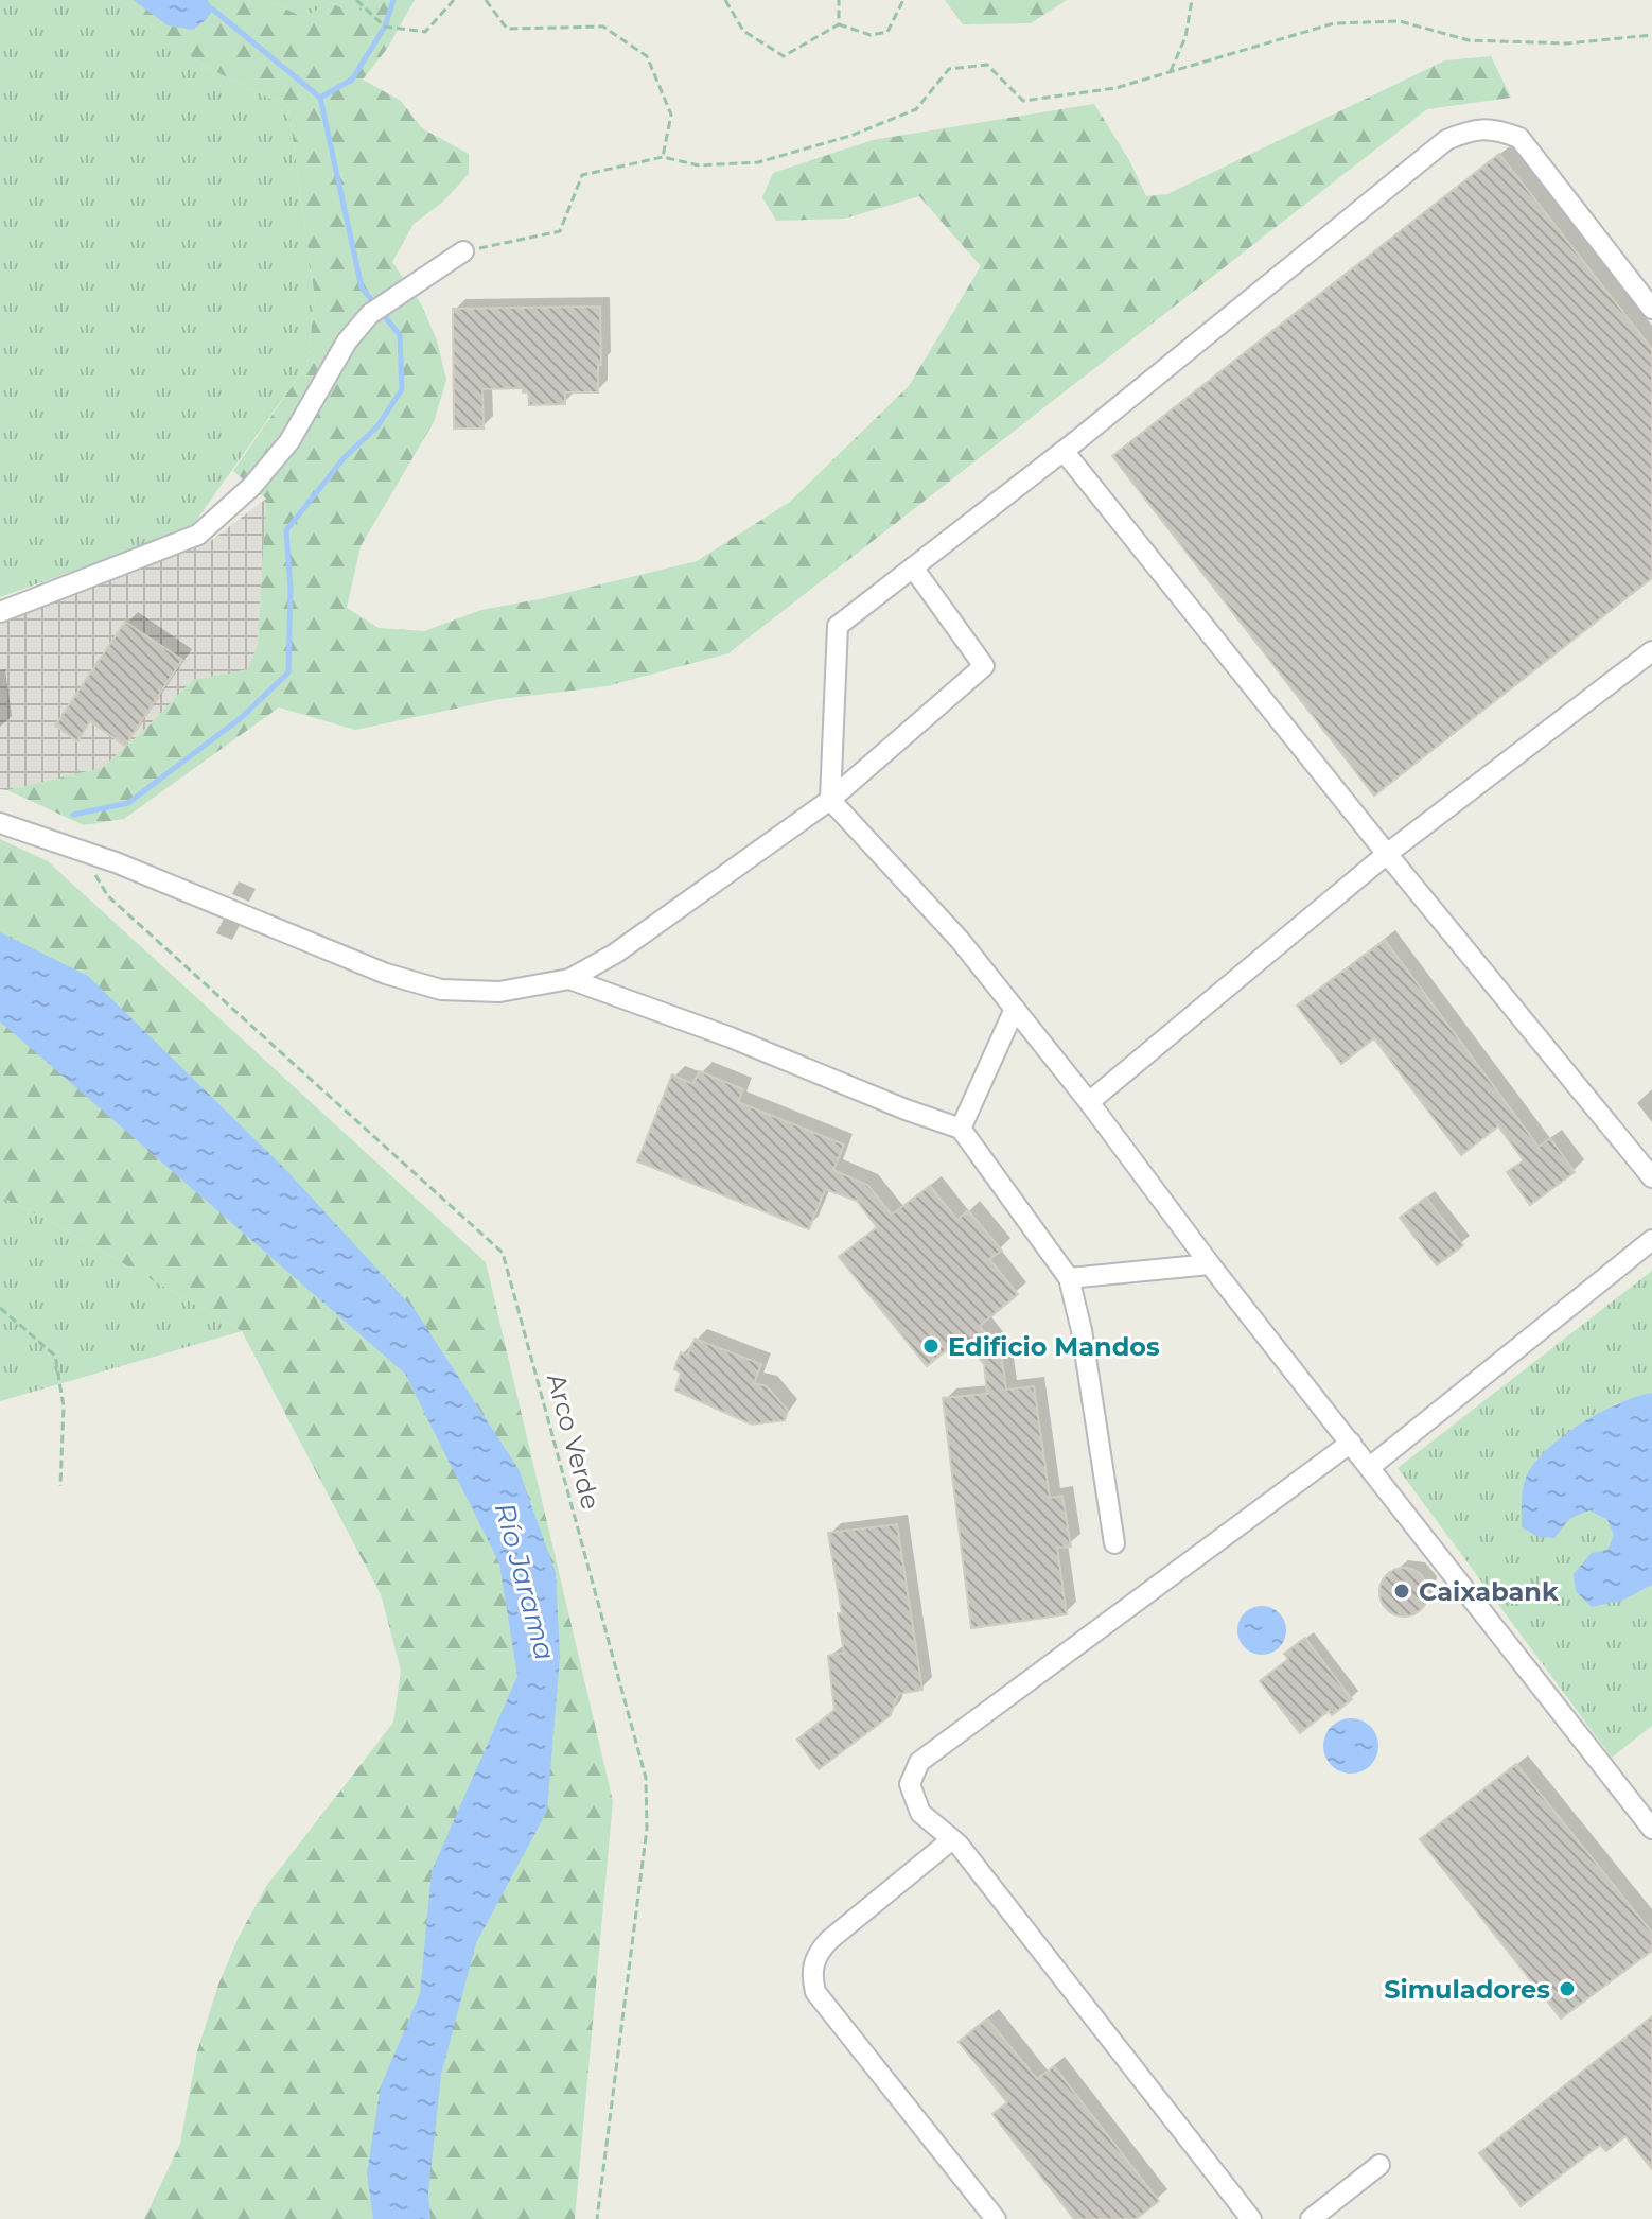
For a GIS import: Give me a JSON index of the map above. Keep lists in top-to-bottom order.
{
  "streets": {
    "path": ["Arco Verde"]
  },
  "water": ["Río Jarama"],
  "places": ["Edificio Mandos", "Caixabank", "Simuladores"]
}
